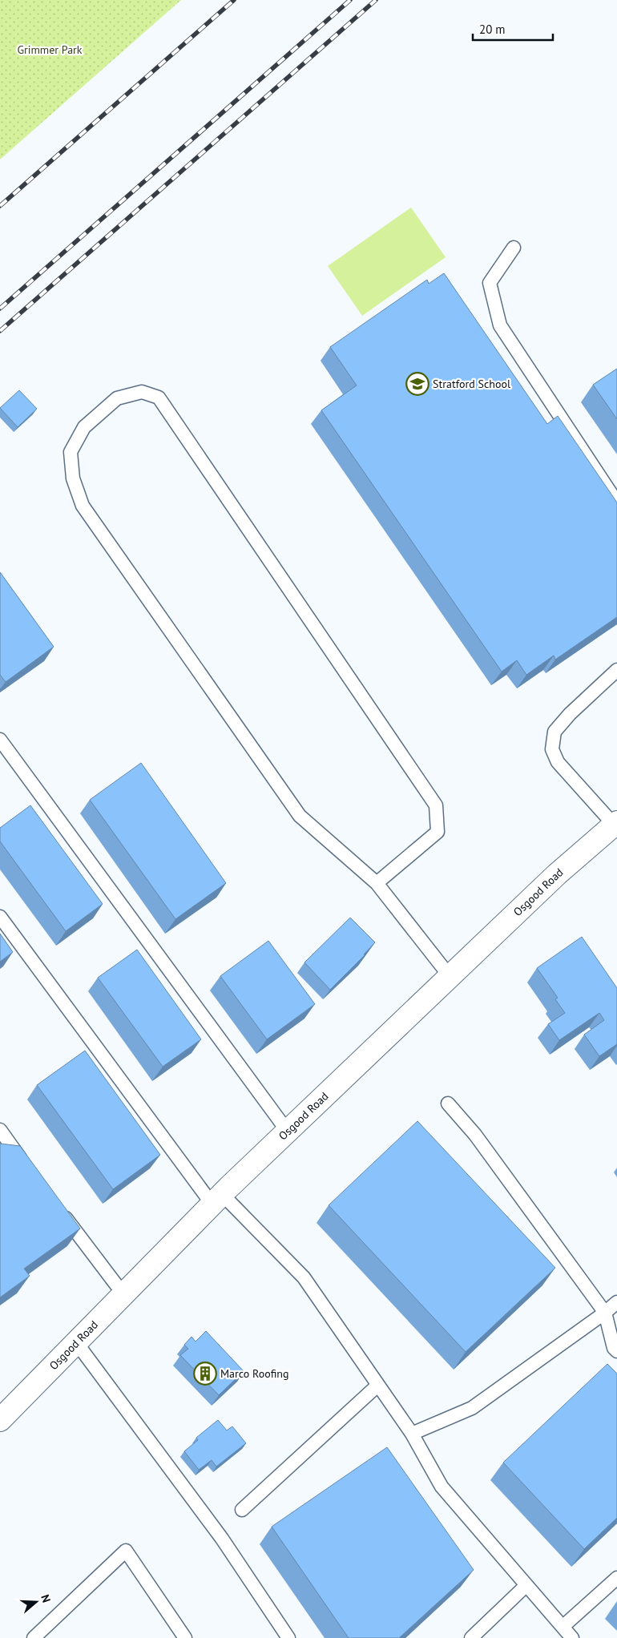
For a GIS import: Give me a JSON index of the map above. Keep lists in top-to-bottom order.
{
  "streets": {
    "main road": ["Osgood Road"]
  },
  "parks": ["Grimmer Park"],
  "places": {
    "school or university": ["Stratford School"],
    "building": ["Marco Roofing"]
  },
  "scale_bar": "20 m",
  "north": "right"
}
